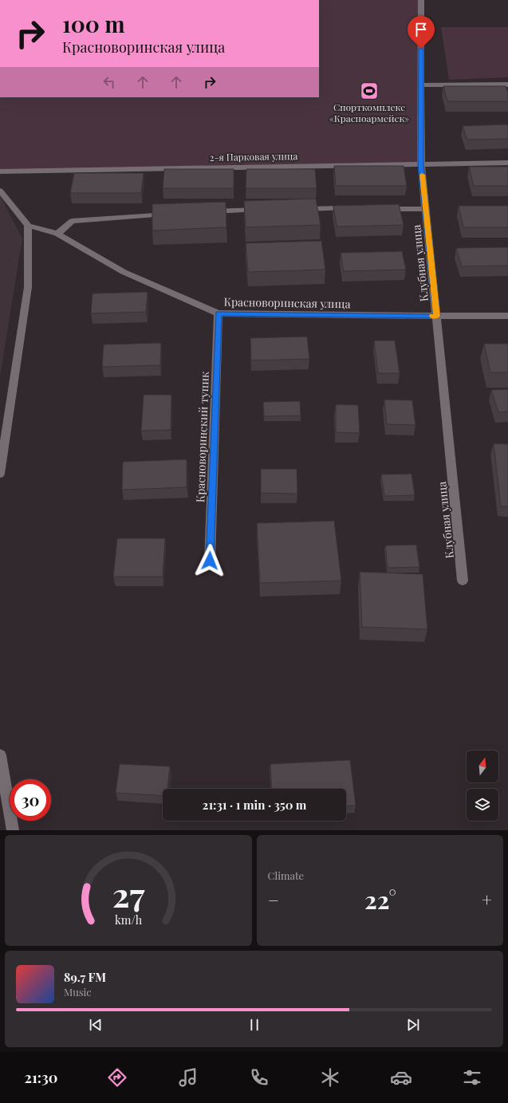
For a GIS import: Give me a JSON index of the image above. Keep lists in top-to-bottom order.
{
  "streets": {
    "street": [
      "2-я Парковая улица",
      "Клубная улица",
      "Красноворинская улица",
      "Красноворинский тупик"
    ]
  },
  "crossings": [
    ["2-я Парковая улица", "Клубная улица"],
    ["Клубная улица", "Красноворинская улица"],
    ["Красноворинская улица", "Красноворинский тупик"]
  ],
  "places": {
    "sports": ["Спорткомплекс «Красноармейск»"]
  },
  "north": "top",
  "page": {
    "turn": ["100 m", "Красноворинская улица"],
    "limit": "30",
    "trip": "21:31 · 1 min · 350 m",
    "tile": "Climate",
    "heat": ["−", "22°", "+"],
    "song": ["89.7 FM", "Music"],
    "tabs": "21:30",
    "gauge": ["27", "km/h"]
  }
}
